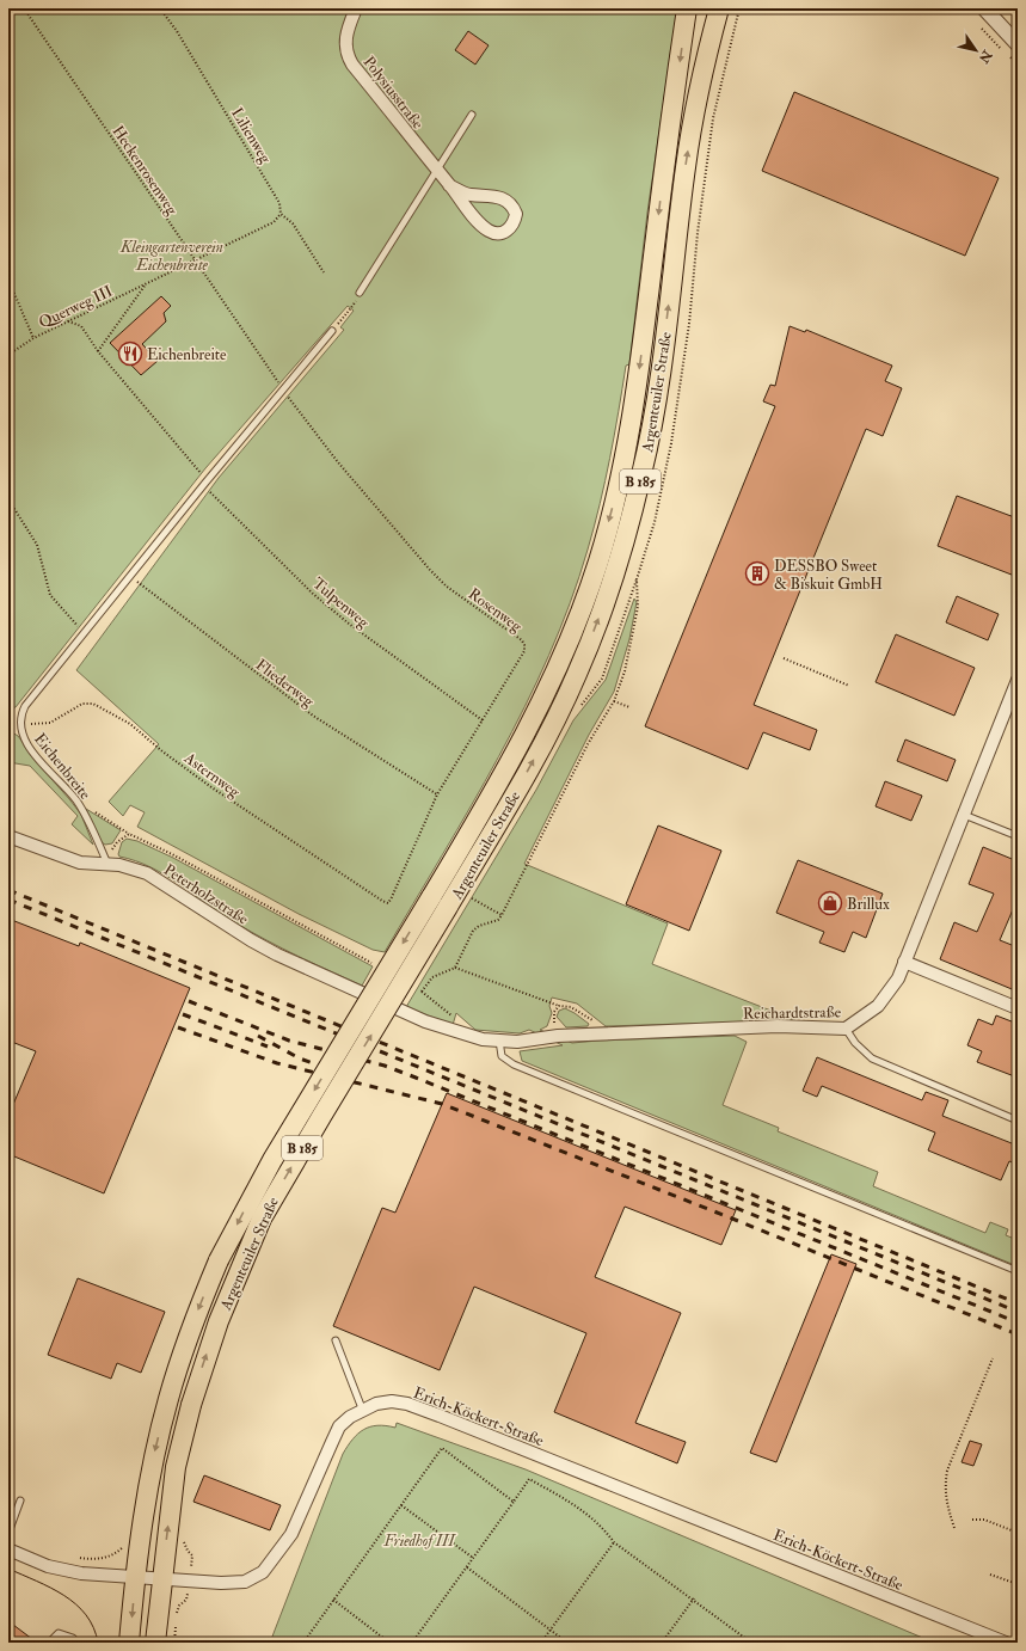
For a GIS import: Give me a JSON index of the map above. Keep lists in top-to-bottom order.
{
  "streets": {
    "main road": ["Argenteuiler Straße", "B 185"],
    "street": [
      "Polysiusstraße",
      "Peterholzstraße",
      "Reichardtstraße",
      "Erich-Köckert-Straße"
    ],
    "lane": ["Eichenbreite"],
    "path": [
      "Lilienweg",
      "Heckenrosenweg",
      "Querweg III",
      "Tulpenweg",
      "Rosenweg",
      "Fliederweg",
      "Asternweg"
    ]
  },
  "crossings": [
    ["Lilienweg", "Querweg III"],
    ["Heckenrosenweg", "Querweg III"],
    ["Heckenrosenweg", "Rosenweg"],
    ["Heckenrosenweg", "Eichenbreite"],
    ["Querweg III", "Tulpenweg"],
    ["Argenteuiler Straße", "Erich-Köckert-Straße"],
    ["Tulpenweg", "Rosenweg"],
    ["Tulpenweg", "Eichenbreite"],
    ["Rosenweg", "Fliederweg"],
    ["Rosenweg", "Eichenbreite"],
    ["Rosenweg", "Asternweg"],
    ["Fliederweg", "Eichenbreite"],
    ["Eichenbreite", "Asternweg"],
    ["Eichenbreite", "Peterholzstraße"],
    ["Peterholzstraße", "Reichardtstraße"]
  ],
  "parks": ["Kleingartenverein Eichenbreite", "Friedhof III"],
  "places": {
    "restaurant": ["Eichenbreite"],
    "building": ["DESSBO Sweet & Biskuit GmbH"],
    "shop": ["Brillux"]
  },
  "north": "bottom right"
}
